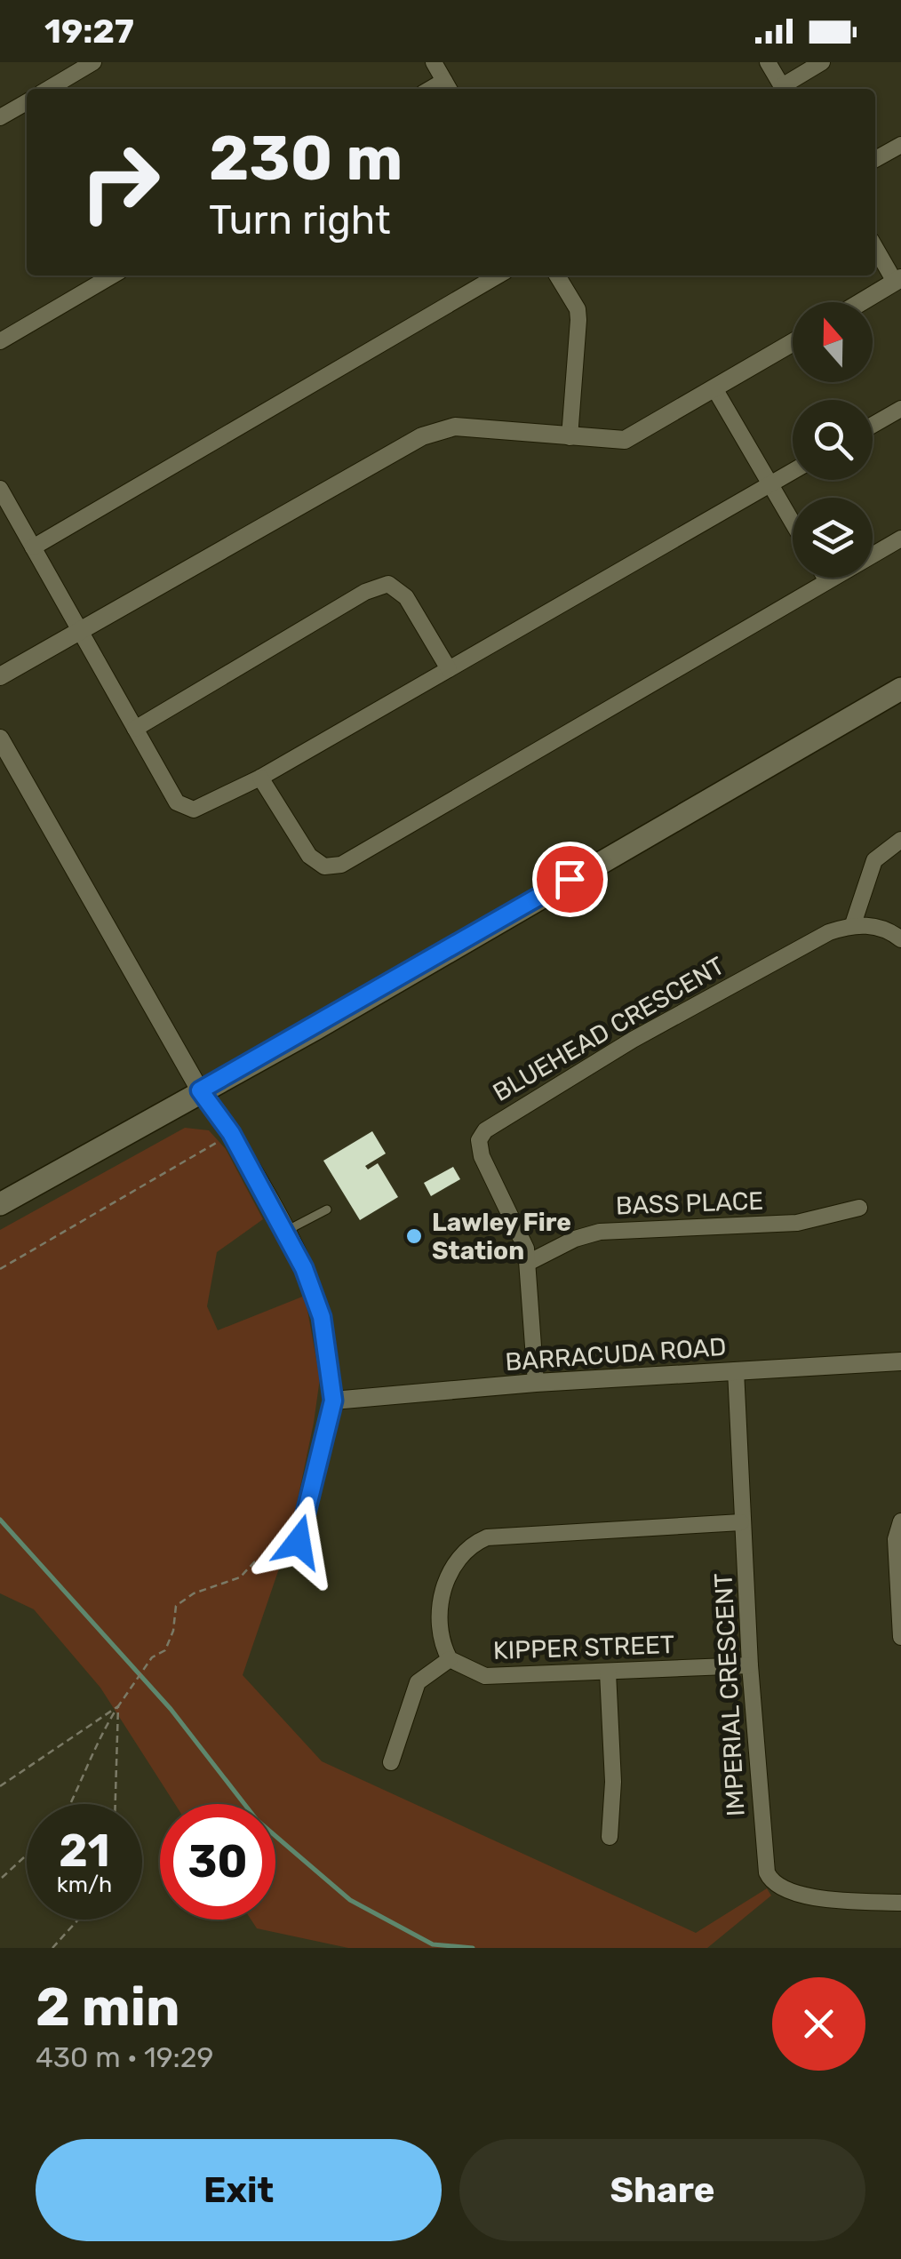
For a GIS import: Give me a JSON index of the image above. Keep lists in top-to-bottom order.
{
  "streets": {
    "street": [
      "BLUEHEAD CRESCENT",
      "BASS PLACE",
      "BARRACUDA ROAD",
      "KIPPER STREET",
      "IMPERIAL CRESCENT"
    ]
  },
  "crossings": [
    ["BLUEHEAD CRESCENT", "BASS PLACE"],
    ["BLUEHEAD CRESCENT", "BARRACUDA ROAD"],
    ["BARRACUDA ROAD", "IMPERIAL CRESCENT"],
    ["KIPPER STREET", "IMPERIAL CRESCENT"]
  ],
  "places": ["Lawley Fire Station"],
  "north": "top",
  "page": {
    "status": "19:27",
    "turn": ["230 m", "Turn right"],
    "speed": "21 km/h",
    "limit": "30",
    "heading": ["2 min", "430 m · 19:29"],
    "buttons": ["Exit", "Share"]
  }
}
